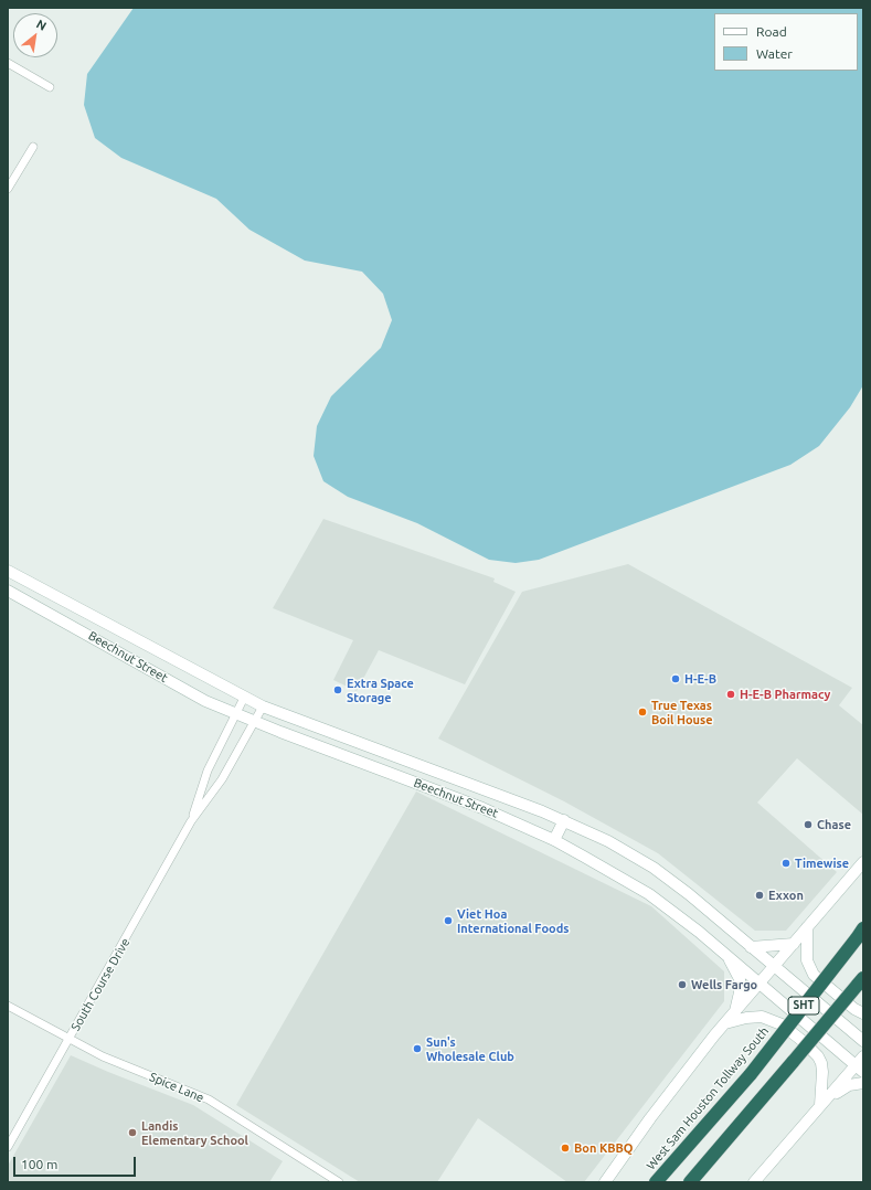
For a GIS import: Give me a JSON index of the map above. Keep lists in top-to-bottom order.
{
  "streets": {
    "highway": ["SHT", "West Sam Houston Tollway South"],
    "main road": ["Beechnut Street"],
    "street": ["South Course Drive", "Spice Lane"]
  },
  "crossings": [
    ["Beechnut Street", "South Course Drive"],
    ["South Course Drive", "Spice Lane"]
  ],
  "places": [
    "H-E-B",
    "Extra Space Storage",
    "H-E-B Pharmacy",
    "True Texas Boil House",
    "Chase",
    "Timewise",
    "Exxon",
    "Viet Hoa International Foods",
    "Wells Fargo",
    "Sun's Wholesale Club",
    "Landis Elementary School",
    "Bon KBBQ"
  ],
  "legend": ["Road", "Water"],
  "scale_bar": "100 m",
  "north": "top right"
}
